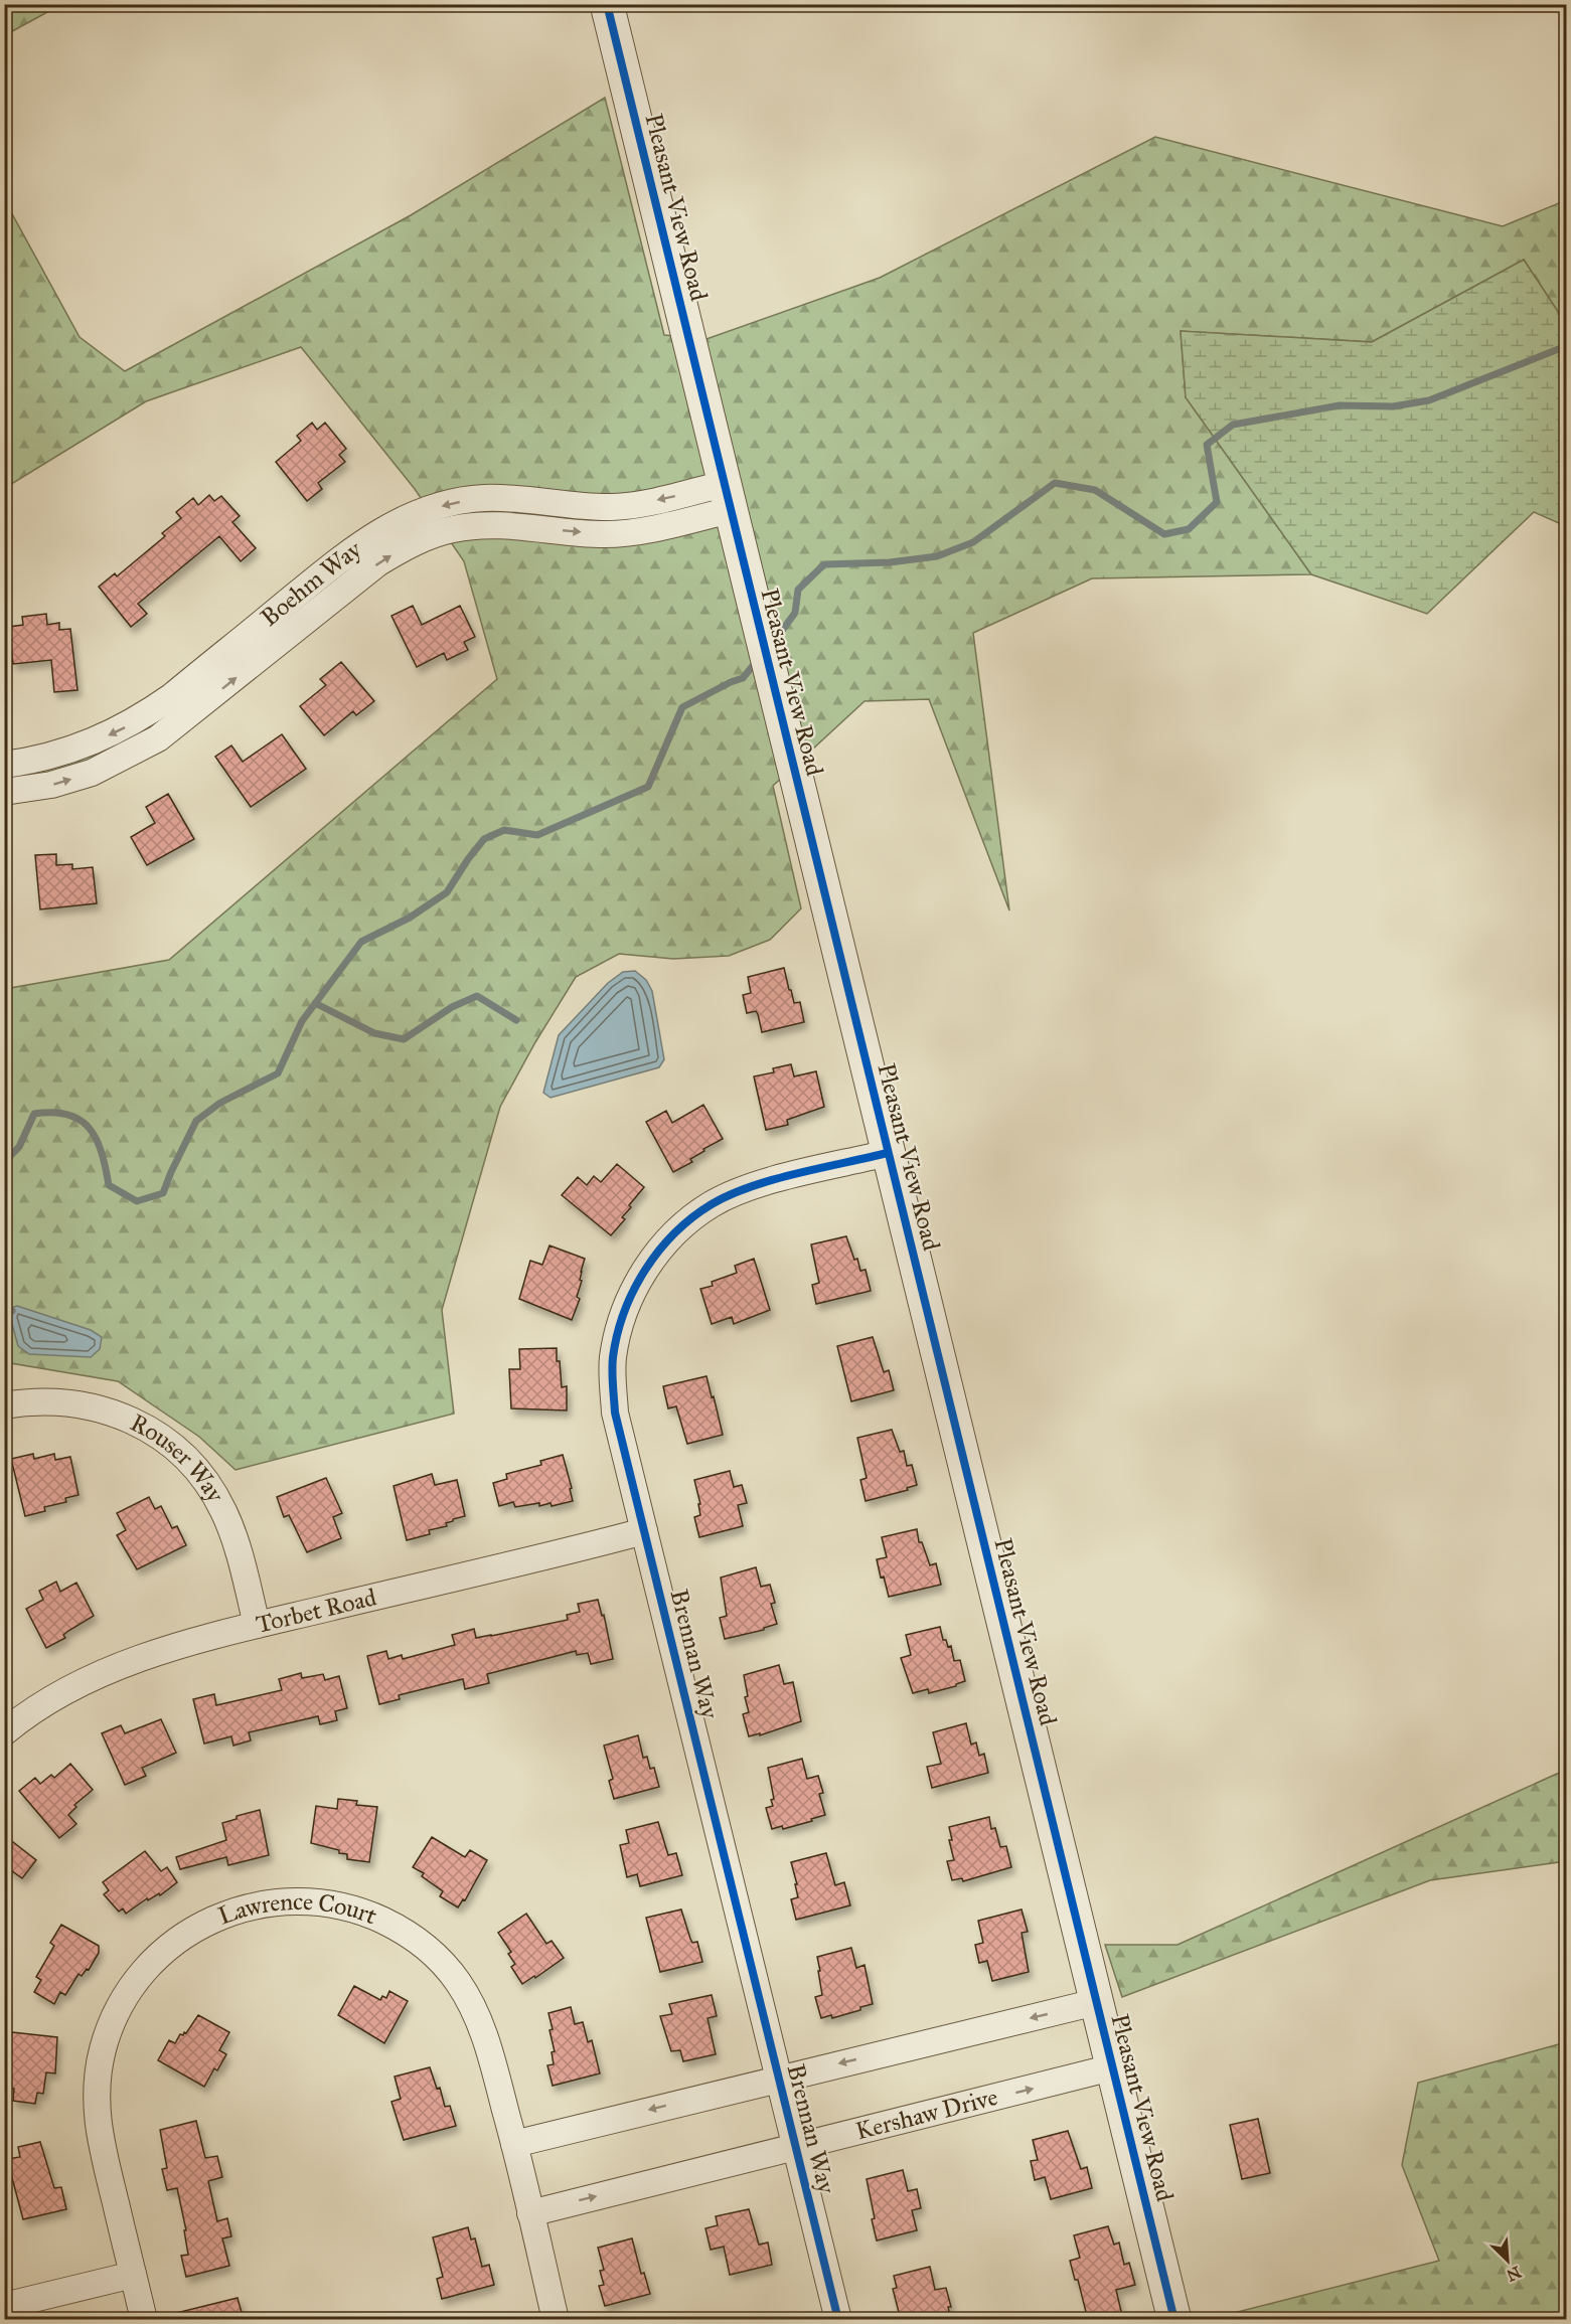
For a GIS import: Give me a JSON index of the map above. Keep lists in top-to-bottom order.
{
  "streets": {
    "street": [
      "Pleasant View Road",
      "Boehm Way",
      "Rouser Way",
      "Torbet Road",
      "Brennan Way",
      "Lawrence Court",
      "Kershaw Drive"
    ]
  },
  "crossings": [
    ["Pleasant View Road", "Boehm Way"],
    ["Pleasant View Road", "Brennan Way"],
    ["Pleasant View Road", "Kershaw Drive"],
    ["Rouser Way", "Torbet Road"],
    ["Torbet Road", "Brennan Way"],
    ["Brennan Way", "Kershaw Drive"],
    ["Lawrence Court", "Kershaw Drive"]
  ],
  "north": "bottom right"
}
